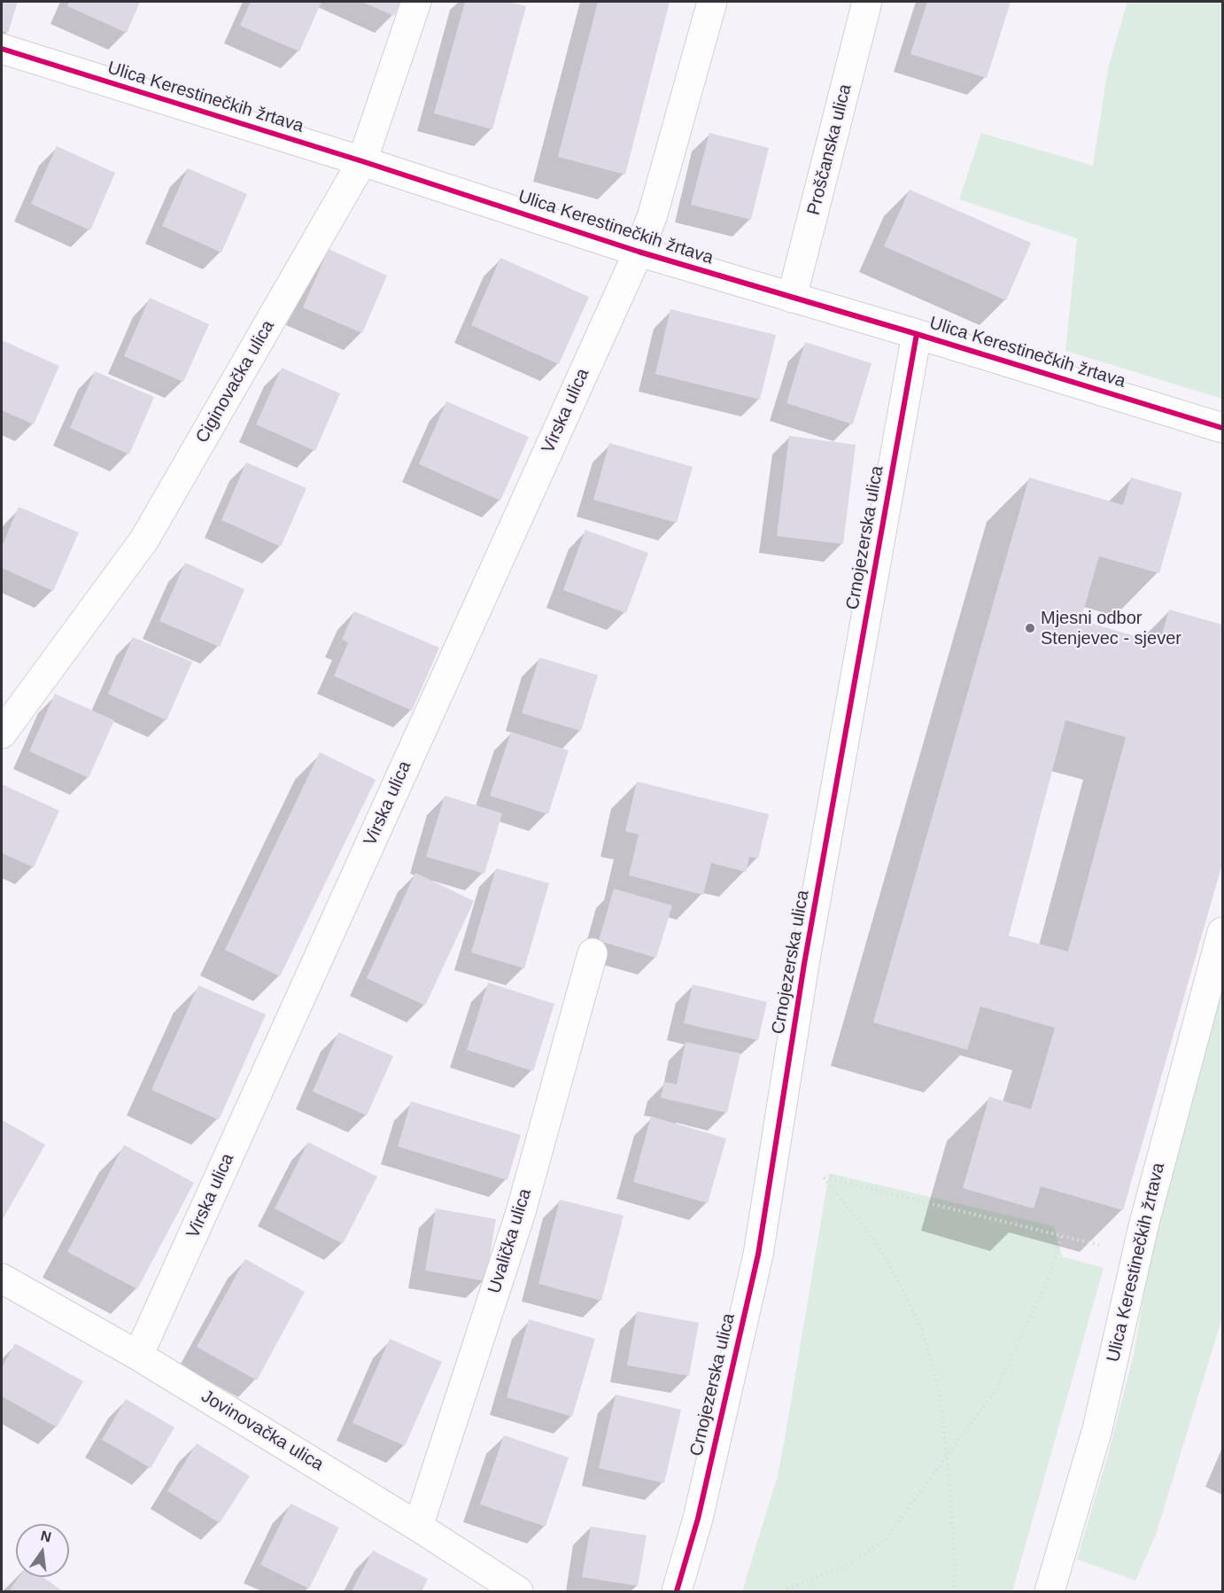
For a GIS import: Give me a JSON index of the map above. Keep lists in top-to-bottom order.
{
  "streets": {
    "street": [
      "Ulica Kerestinečkih žrtava",
      "Proščanska ulica",
      "Ciginovačka ulica",
      "Virska ulica",
      "Crnojezerska ulica",
      "Uvalička ulica",
      "Jovinovačka ulica"
    ]
  },
  "crossings": [
    ["Ulica Kerestinečkih žrtava", "Proščanska ulica"],
    ["Ulica Kerestinečkih žrtava", "Ciginovačka ulica"],
    ["Ulica Kerestinečkih žrtava", "Virska ulica"],
    ["Ulica Kerestinečkih žrtava", "Crnojezerska ulica"],
    ["Virska ulica", "Jovinovačka ulica"],
    ["Uvalička ulica", "Jovinovačka ulica"]
  ],
  "places": ["Mjesni odbor Stenjevec - sjever"],
  "north": "top"
}
